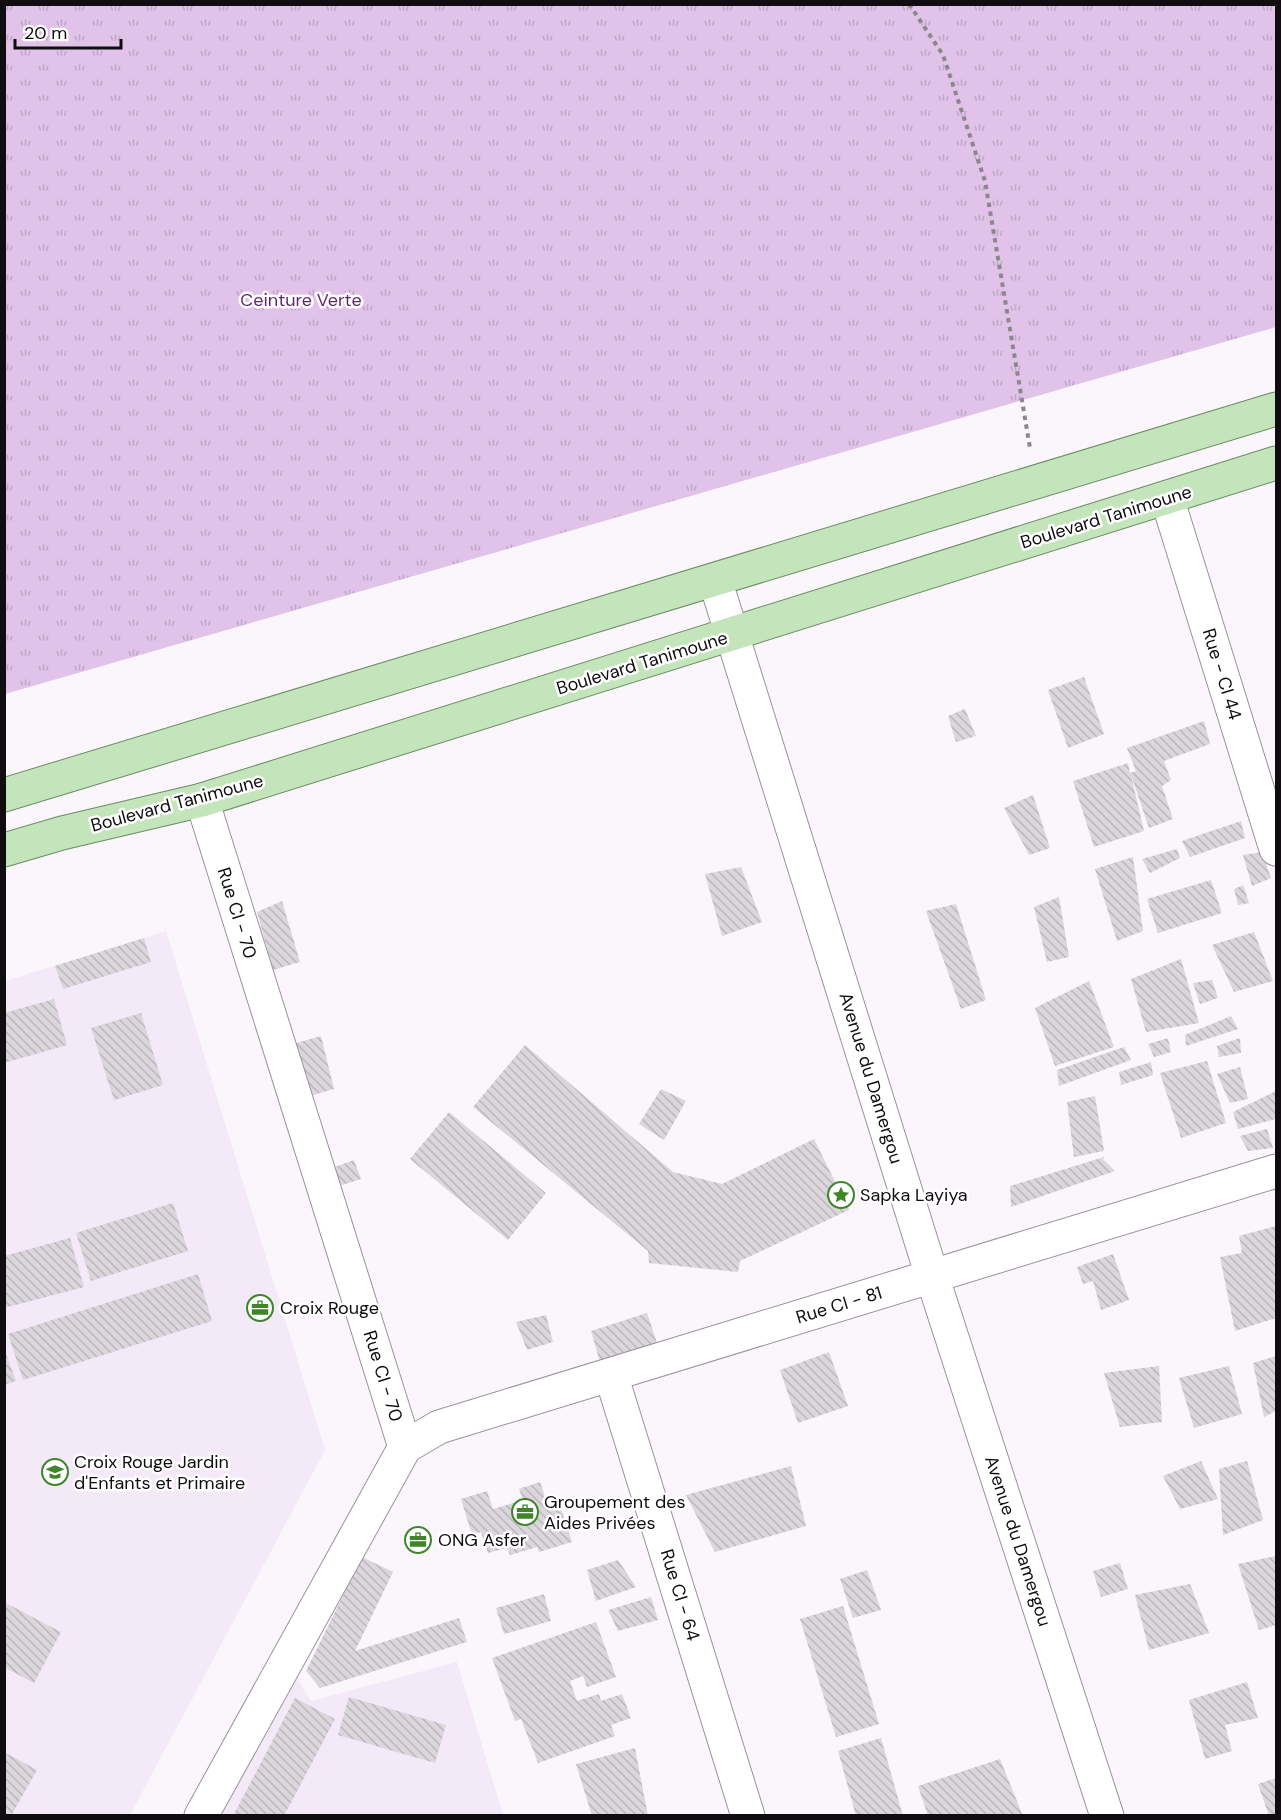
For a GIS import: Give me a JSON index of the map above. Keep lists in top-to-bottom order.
{
  "streets": {
    "main road": ["Boulevard Tanimoune"],
    "street": [
      "Rue - CI 44",
      "Rue CI - 70",
      "Avenue du Damergou",
      "Rue CI - 81",
      "Rue CI - 64"
    ]
  },
  "crossings": [
    ["Boulevard Tanimoune", "Rue - CI 44"],
    ["Boulevard Tanimoune", "Rue CI - 70"],
    ["Boulevard Tanimoune", "Avenue du Damergou"],
    ["Rue CI - 70", "Rue CI - 81"],
    ["Avenue du Damergou", "Rue CI - 81"],
    ["Rue CI - 81", "Rue CI - 64"]
  ],
  "parks": ["Ceinture Verte"],
  "places": {
    "place": ["Sapka Layiya"],
    "office": ["Croix Rouge", "Groupement des Aides Privées", "ONG Asfer"],
    "school or university": ["Croix Rouge Jardin d'Enfants et Primaire"]
  },
  "scale_bar": "20 m"
}
